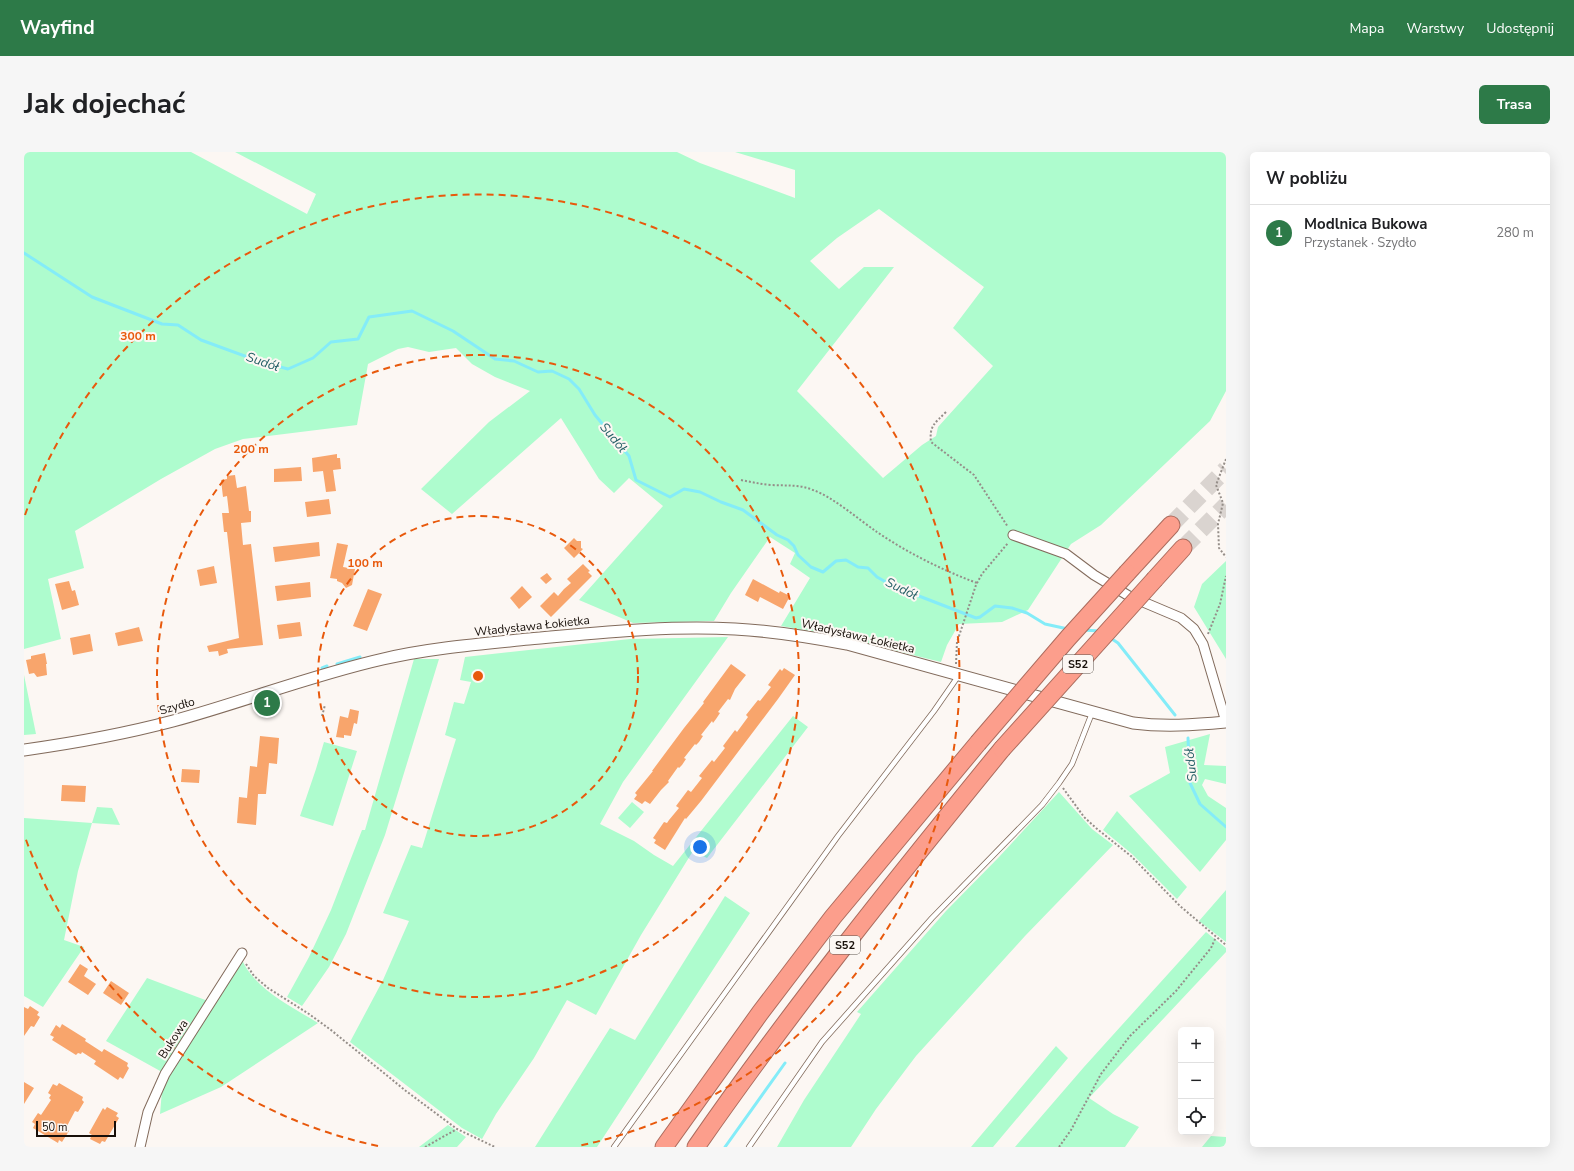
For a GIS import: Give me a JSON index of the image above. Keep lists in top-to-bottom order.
{
  "streets": {
    "highway": ["S52"],
    "street": ["Władysława Łokietka", "Szydło", "Bukowa"]
  },
  "crossings": [
    ["Władysława Łokietka", "Szydło"]
  ],
  "water": ["Sudół"],
  "scale_bar": "50 m",
  "page": {
    "header": "Wayfind",
    "nav": ["Mapa", "Warstwy", "Udostępnij"],
    "title": "Jak dojechać",
    "buttons": "Trasa",
    "heading": "W pobliżu",
    "list": [
      {
        "mark": "1",
        "name": "Modlnica Bukowa",
        "note": "Przystanek · Szydło",
        "value": "280 m"
      }
    ],
    "pins": "1",
    "map_buttons": ["+", "−"],
    "scale": "50 m"
  },
  "rings": ["300 m", "200 m", "100 m"]
}
